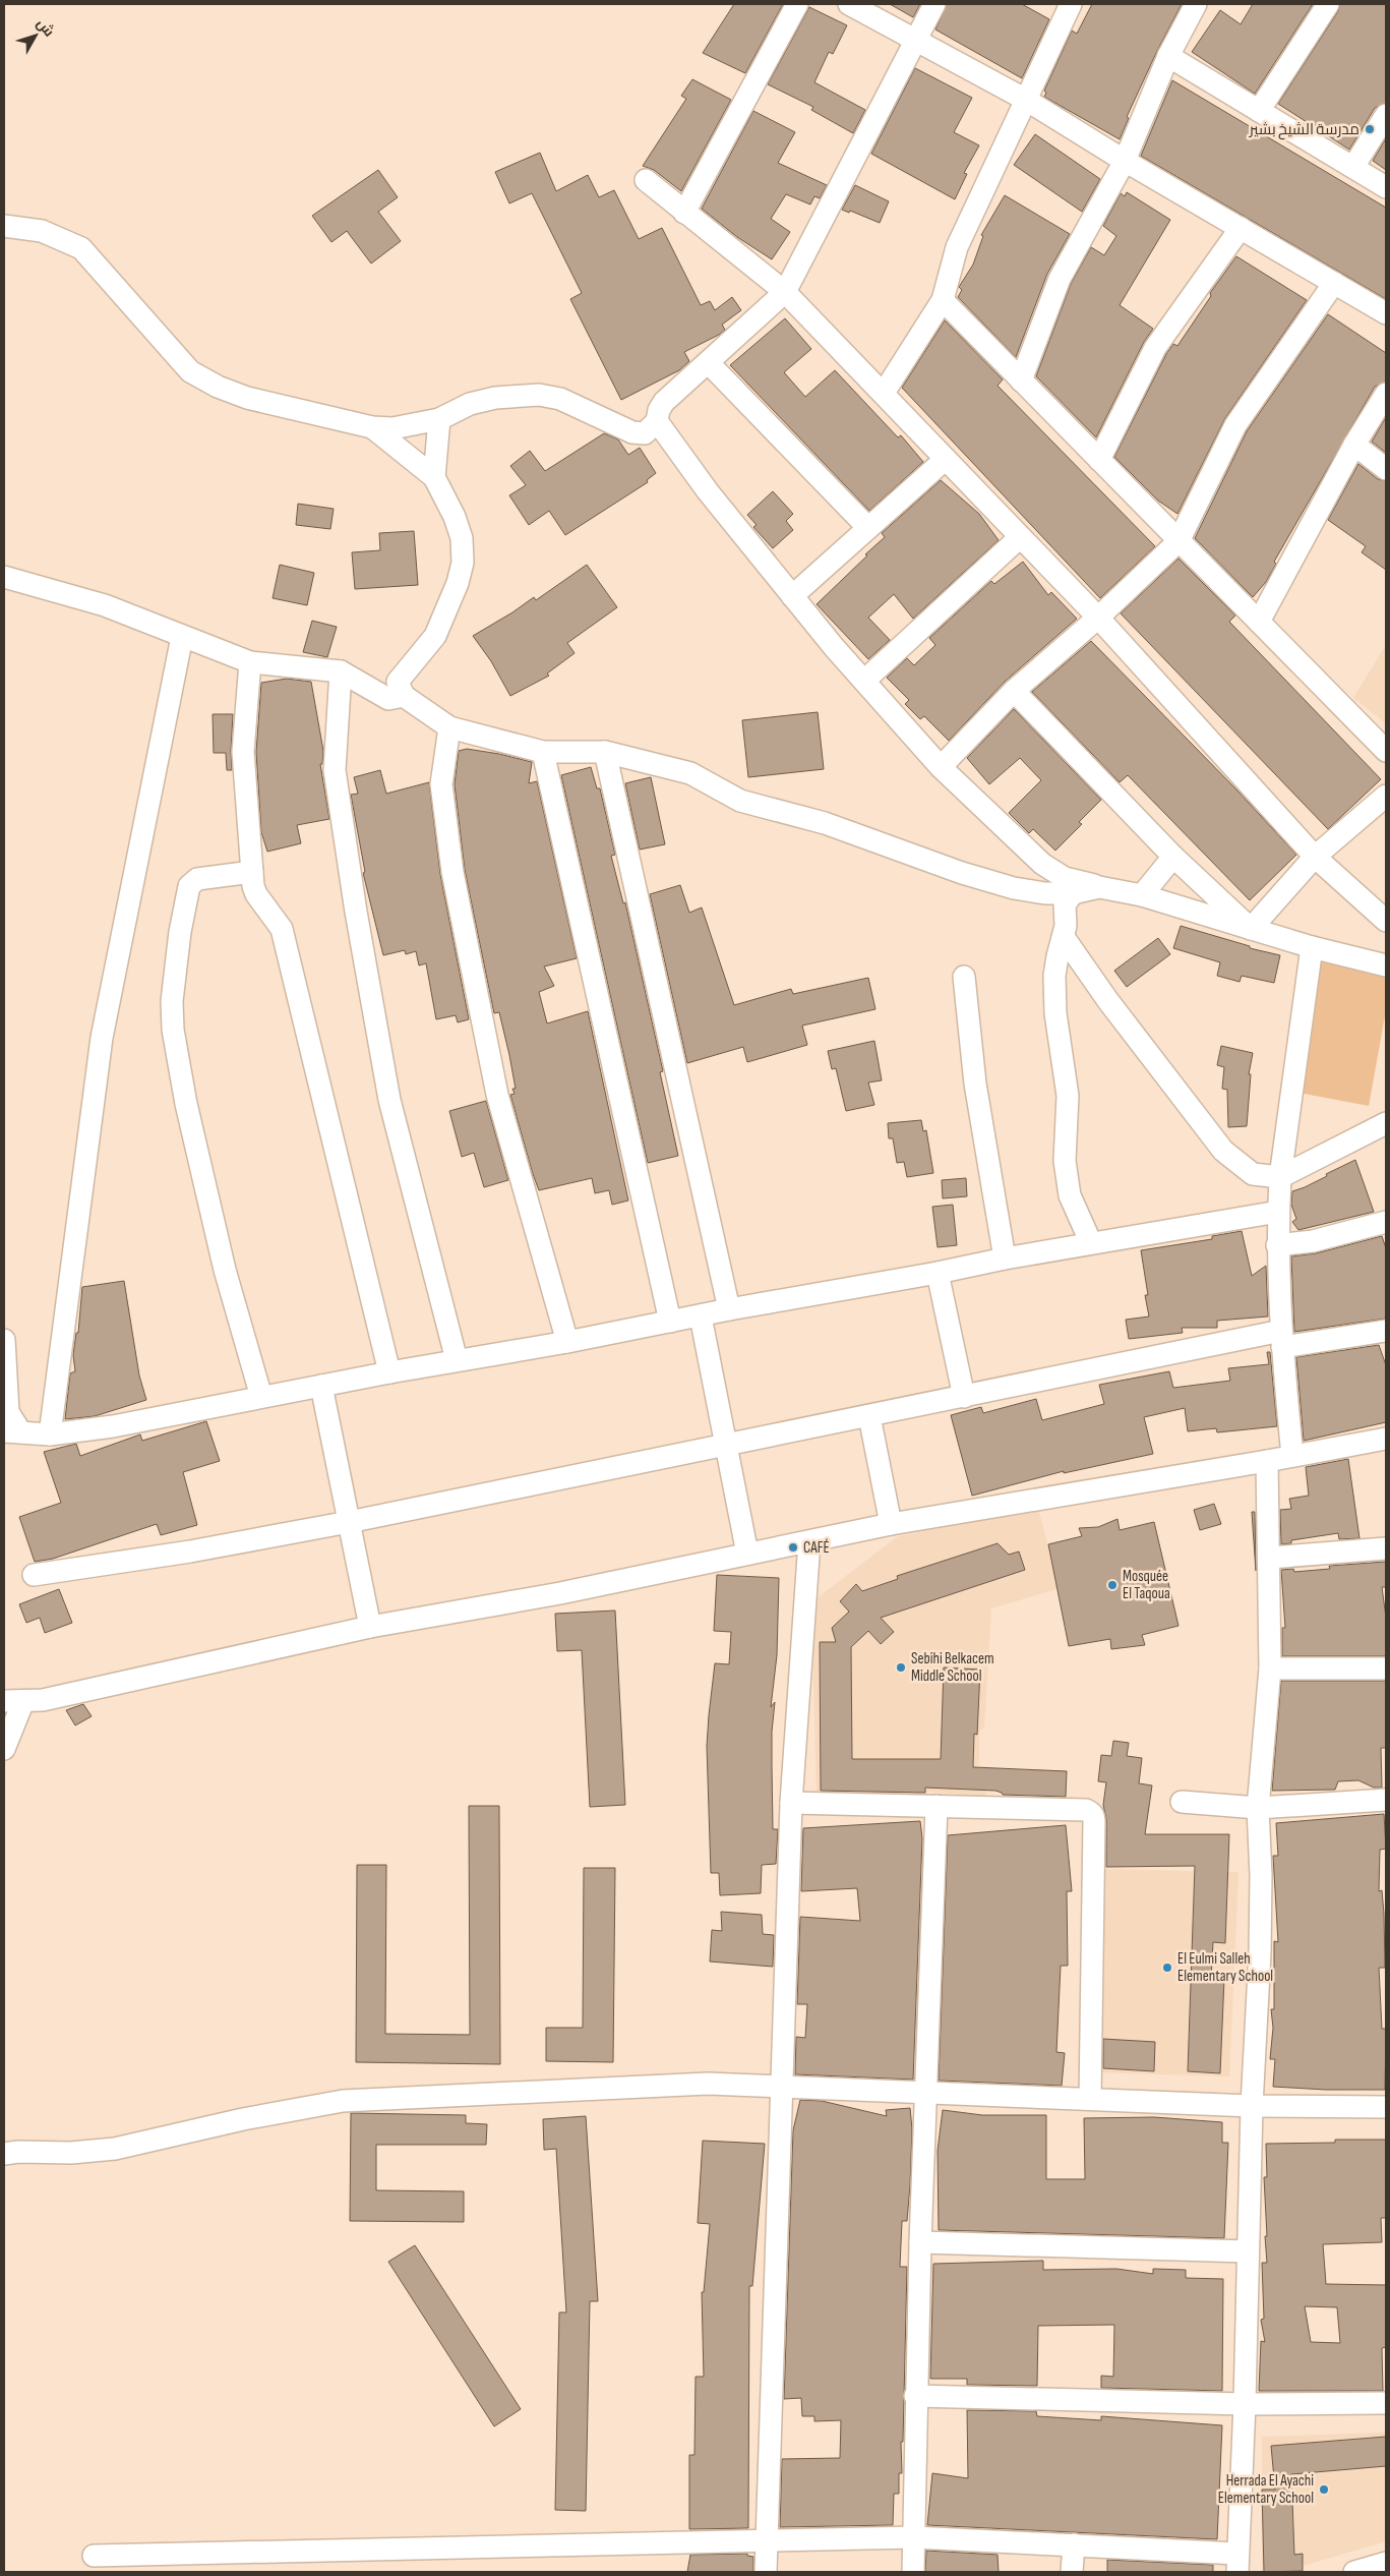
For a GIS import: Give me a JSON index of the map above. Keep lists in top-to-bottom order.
{
  "places": [
    "مدرسة الشيخ بشير",
    "CAFÉ",
    "Mosquée El Taqoua",
    "Sebihi Belkacem Middle School",
    "El Eulmi Salleh Elementary School",
    "Herrada El Ayachi Elementary School"
  ],
  "north": "top right"
}
